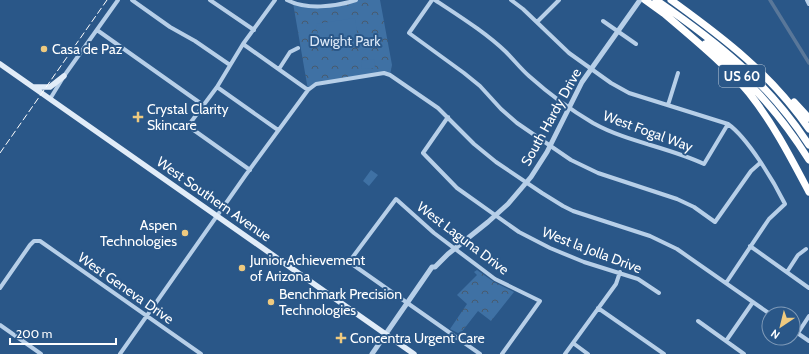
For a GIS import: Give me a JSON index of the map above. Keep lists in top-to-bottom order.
{
  "streets": {
    "highway": ["US 60"],
    "main road": ["West Southern Avenue"],
    "street": [
      "South Hardy Drive",
      "West Fogal Way",
      "West Laguna Drive",
      "West la Jolla Drive",
      "West Geneva Drive"
    ]
  },
  "crossings": [
    ["South Hardy Drive", "West Fogal Way"],
    ["South Hardy Drive", "West Southern Avenue"],
    ["South Hardy Drive", "West Laguna Drive"],
    ["South Hardy Drive", "West la Jolla Drive"]
  ],
  "parks": ["Dwight Park"],
  "places": {
    "other": [
      "Casa de Paz",
      "Aspen Technologies",
      "Junior Achievement of Arizona",
      "Benchmark Precision Technologies"
    ],
    "health": ["Crystal Clarity Skincare", "Concentra Urgent Care"]
  },
  "scale_bar": "200 m",
  "north": "bottom left"
}
